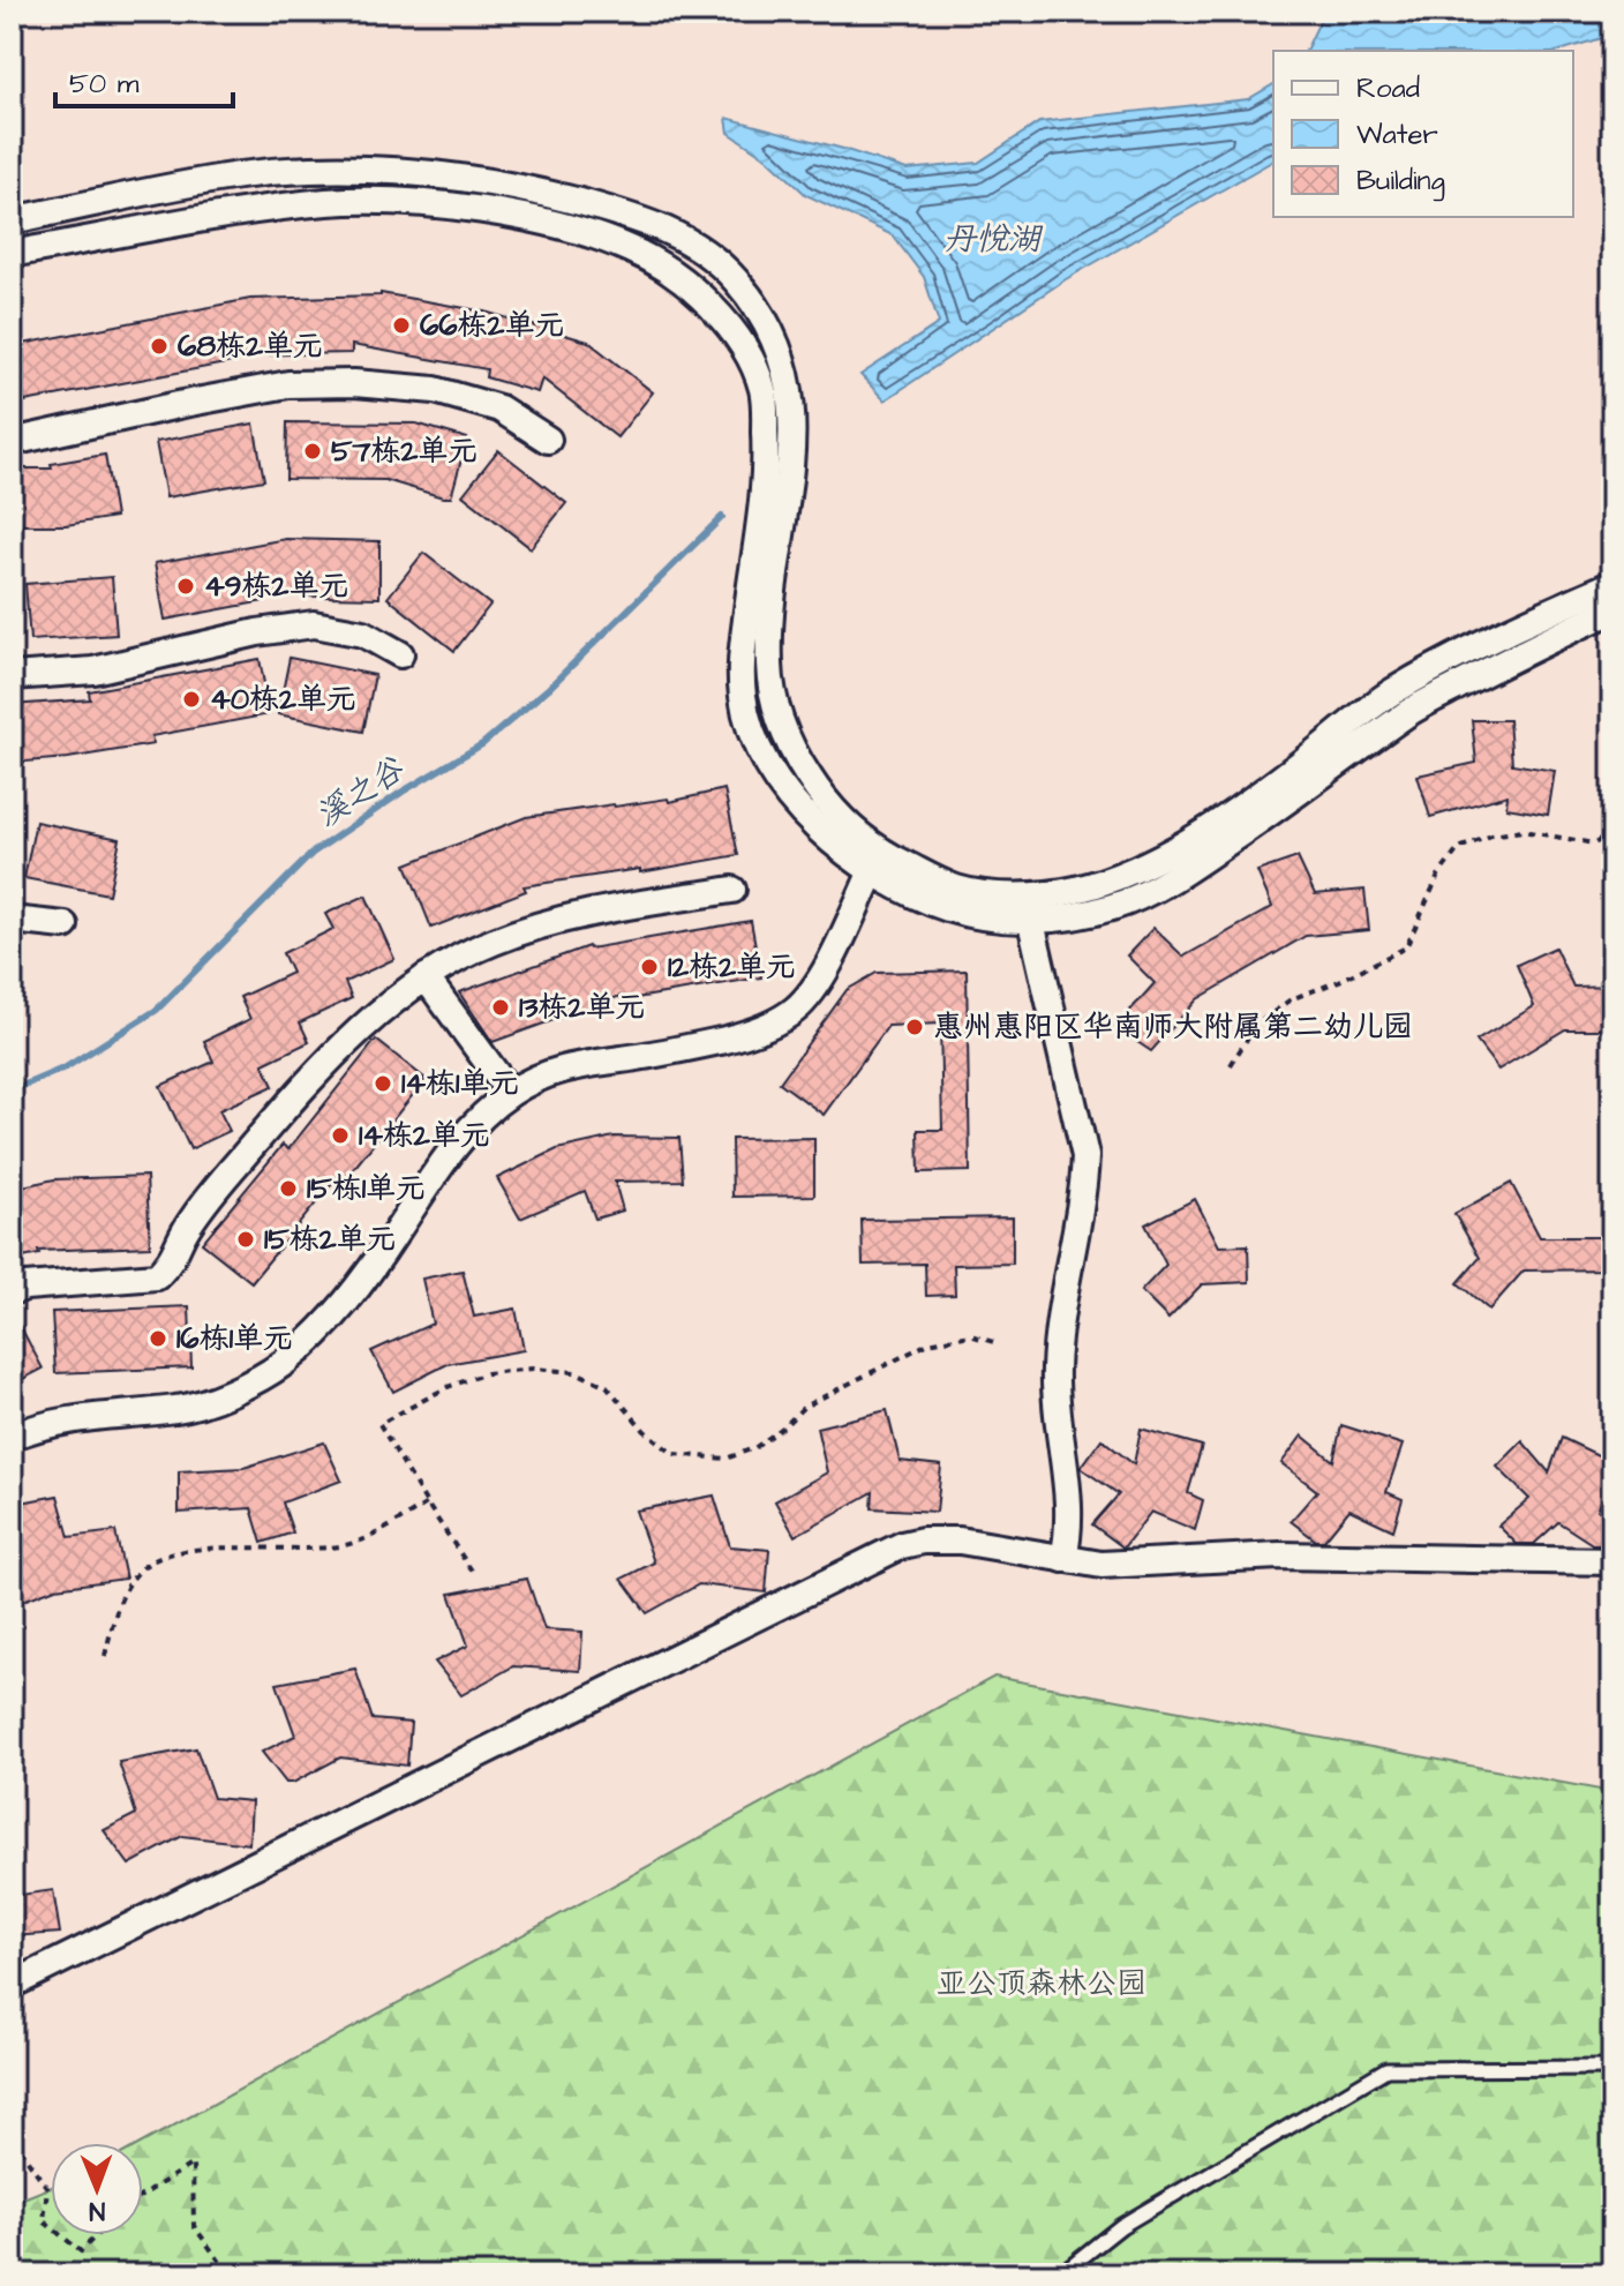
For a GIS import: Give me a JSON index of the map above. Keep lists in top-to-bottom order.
{
  "water": ["丹悦湖", "溪之谷"],
  "parks": ["亚公顶森林公园"],
  "places": [
    "66栋2单元",
    "68栋2单元",
    "57栋2单元",
    "49栋2单元",
    "40栋2单元",
    "12栋2单元",
    "13栋2单元",
    "惠州惠阳区华南师大附属第二幼儿园",
    "14栋1单元",
    "14栋2单元",
    "15栋1单元",
    "15栋2单元",
    "16栋1单元"
  ],
  "legend": ["Road", "Water", "Building"],
  "scale_bar": "50 m",
  "north": "bottom"
}
